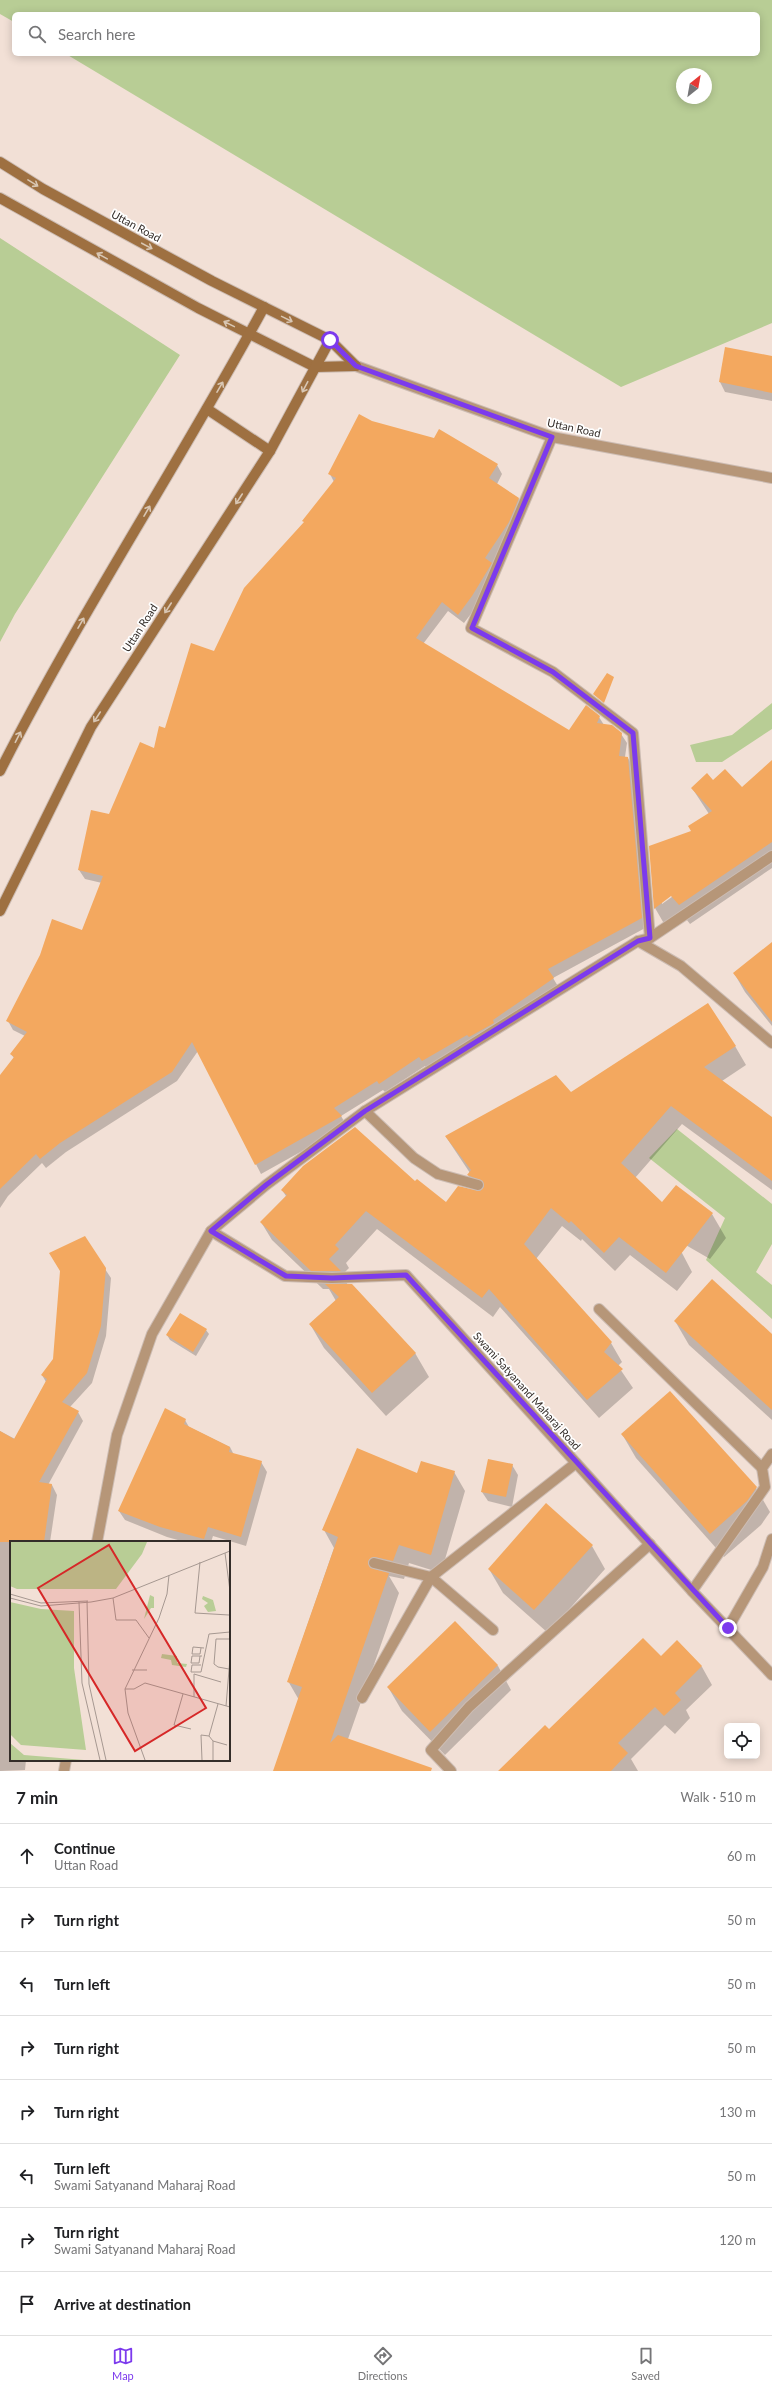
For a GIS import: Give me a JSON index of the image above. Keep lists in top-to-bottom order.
{
  "streets": {
    "main road": ["Uttan Road"],
    "street": ["Swami Satyanand Maharaj Road"]
  },
  "north": "top right",
  "page": {
    "search": "Search here",
    "heading": ["7 min", "Walk · 510 m"],
    "list": [
      ["Continue", "Uttan Road", "60 m"],
      ["Turn right", "50 m"],
      ["Turn left", "50 m"],
      ["Turn right", "50 m"],
      ["Turn right", "130 m"],
      ["Turn left", "Swami Satyanand Maharaj Road", "50 m"],
      ["Turn right", "Swami Satyanand Maharaj Road", "120 m"],
      "Arrive at destination"
    ],
    "nav": ["Map", "Directions", "Saved"]
  }
}
